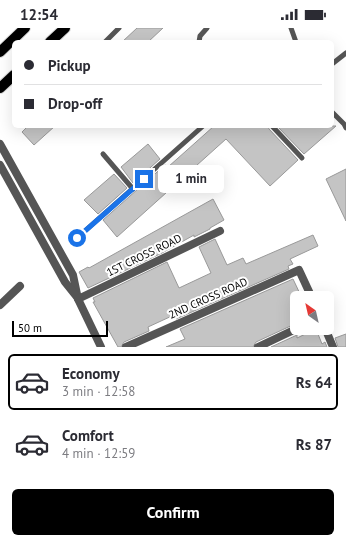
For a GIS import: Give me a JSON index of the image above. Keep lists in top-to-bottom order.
{
  "streets": {
    "street": ["1ST CROSS ROAD", "2ND CROSS ROAD"]
  },
  "scale_bar": "50 m",
  "north": "top left",
  "page": {
    "status": "12:54",
    "banner": ["Pickup", "Drop-off"],
    "bubble": "1 min",
    "scale": "50 m",
    "list": [
      {
        "name": "Economy",
        "note": "3 min · 12:58",
        "value": "Rs 64"
      },
      {
        "name": "Comfort",
        "note": "4 min · 12:59",
        "value": "Rs 87"
      }
    ],
    "buttons": "Confirm"
  }
}
